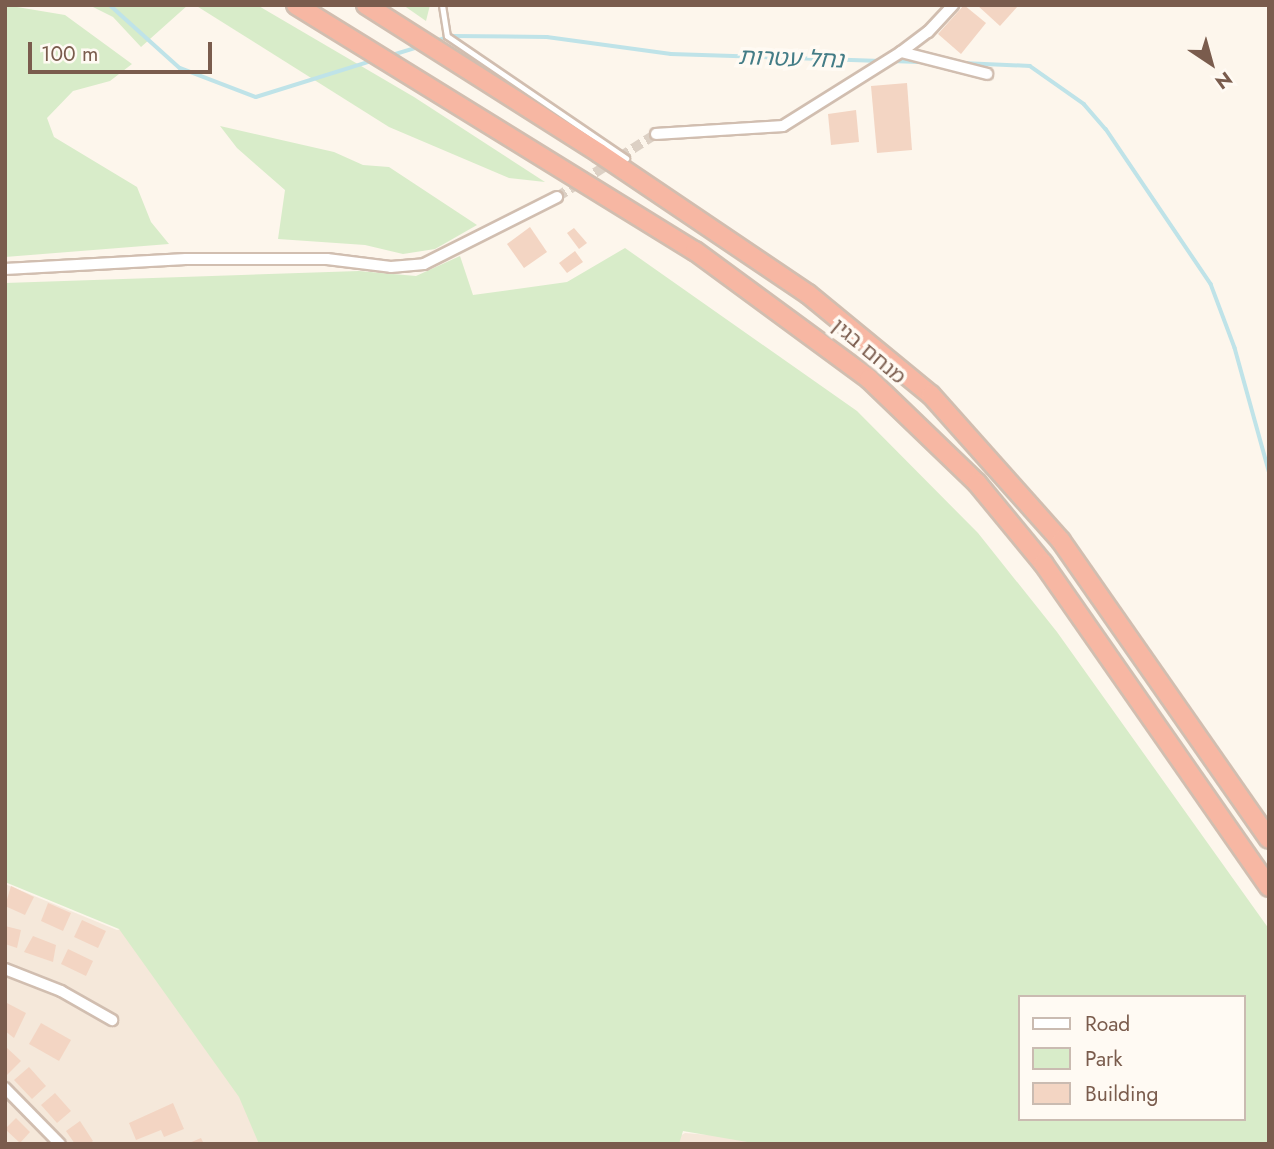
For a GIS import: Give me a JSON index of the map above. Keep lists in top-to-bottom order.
{
  "streets": {
    "highway": ["מנחם בגין"]
  },
  "water": ["נחל עטרות"],
  "legend": ["Road", "Park", "Building"],
  "scale_bar": "100 m",
  "north": "bottom right"
}
